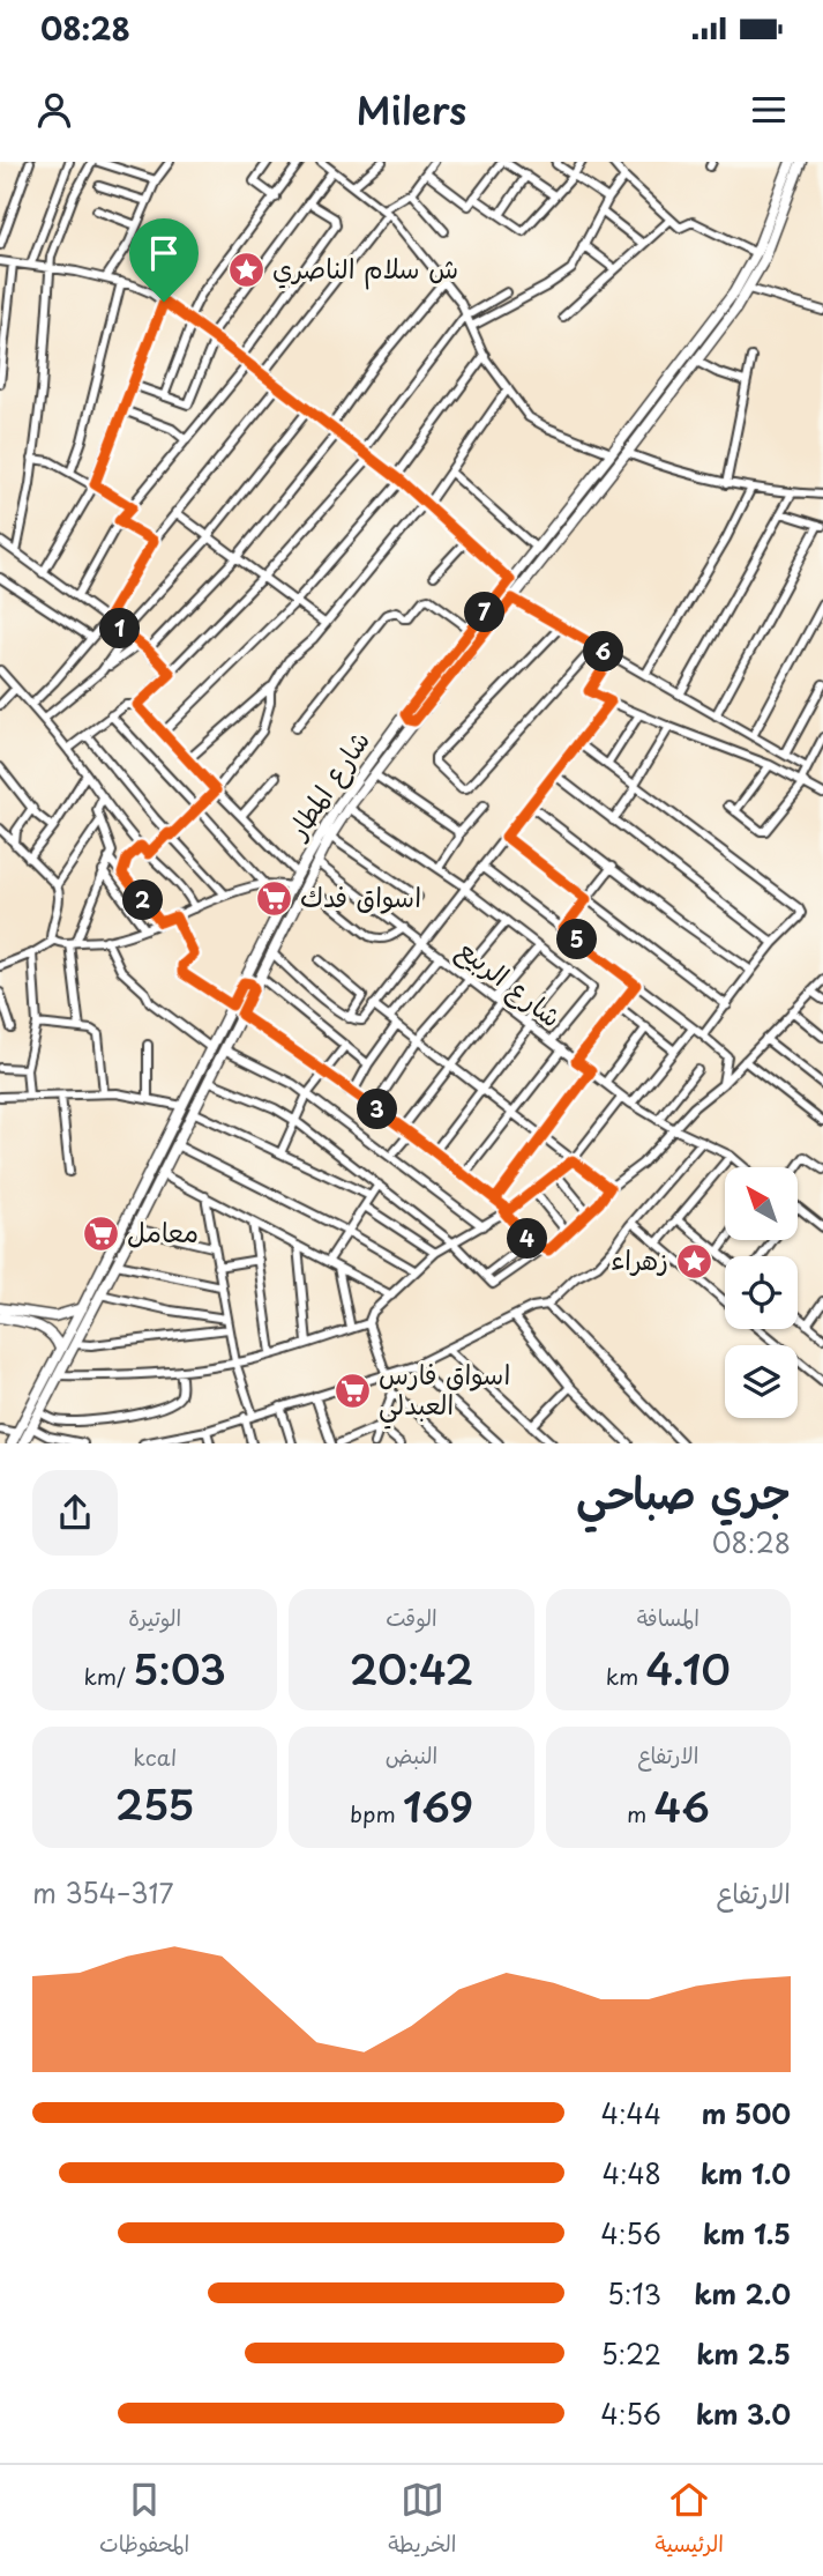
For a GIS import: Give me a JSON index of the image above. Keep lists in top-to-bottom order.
{
  "streets": {
    "main road": ["شارع المطار"],
    "street": ["شارع الربيع"]
  },
  "crossings": [
    ["شارع المطار", "شارع الربيع"]
  ],
  "places": {
    "place": ["ش سلام الناصري", "زهراء"],
    "supermarket": ["اسواق فدك", "معامل", "اسواق فارس العبدلي"]
  },
  "north": "top left",
  "page": {
    "status": "08:28",
    "header": "Milers",
    "pins": [
      "7",
      "1",
      "6",
      "2",
      "5",
      "3",
      "4"
    ],
    "heading": ["جري صباحي", "08:28"],
    "stats": [
      ["المسافة", "4.10 km"],
      ["الوقت", "20:42"],
      ["الوتيرة", "5:03 /km"],
      ["الارتفاع", "46 m"],
      ["النبض", "169 bpm"],
      ["kcal", "255"]
    ],
    "chart": ["الارتفاع", "317–354 m"],
    "list": [
      {
        "name": "500 m",
        "note": "4:44"
      },
      {
        "name": "1.0 km",
        "note": "4:48"
      },
      {
        "name": "1.5 km",
        "note": "4:56"
      },
      {
        "name": "2.0 km",
        "note": "5:13"
      },
      {
        "name": "2.5 km",
        "note": "5:22"
      },
      {
        "name": "3.0 km",
        "note": "4:56"
      }
    ],
    "tabs": ["الرئيسية", "الخريطة", "المحفوظات"]
  }
}
